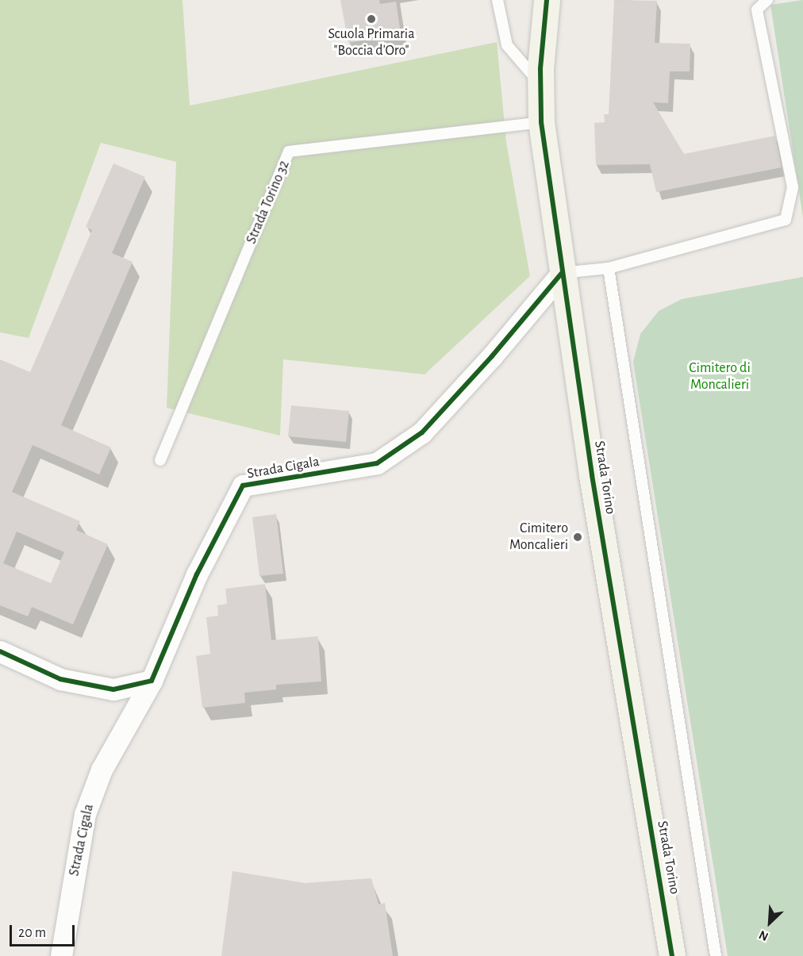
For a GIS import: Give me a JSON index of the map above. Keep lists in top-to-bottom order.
{
  "streets": {
    "main road": ["Strada Torino"],
    "street": ["Strada Cigala"],
    "lane": ["Strada Torino 32"]
  },
  "crossings": [
    ["Strada Torino 32", "Strada Torino"],
    ["Strada Cigala", "Strada Torino"]
  ],
  "parks": ["Cimitero di Moncalieri"],
  "places": ["Scuola Primaria \"Boccia d'Oro\"", "Cimitero Moncalieri"],
  "scale_bar": "20 m",
  "north": "bottom left"
}
